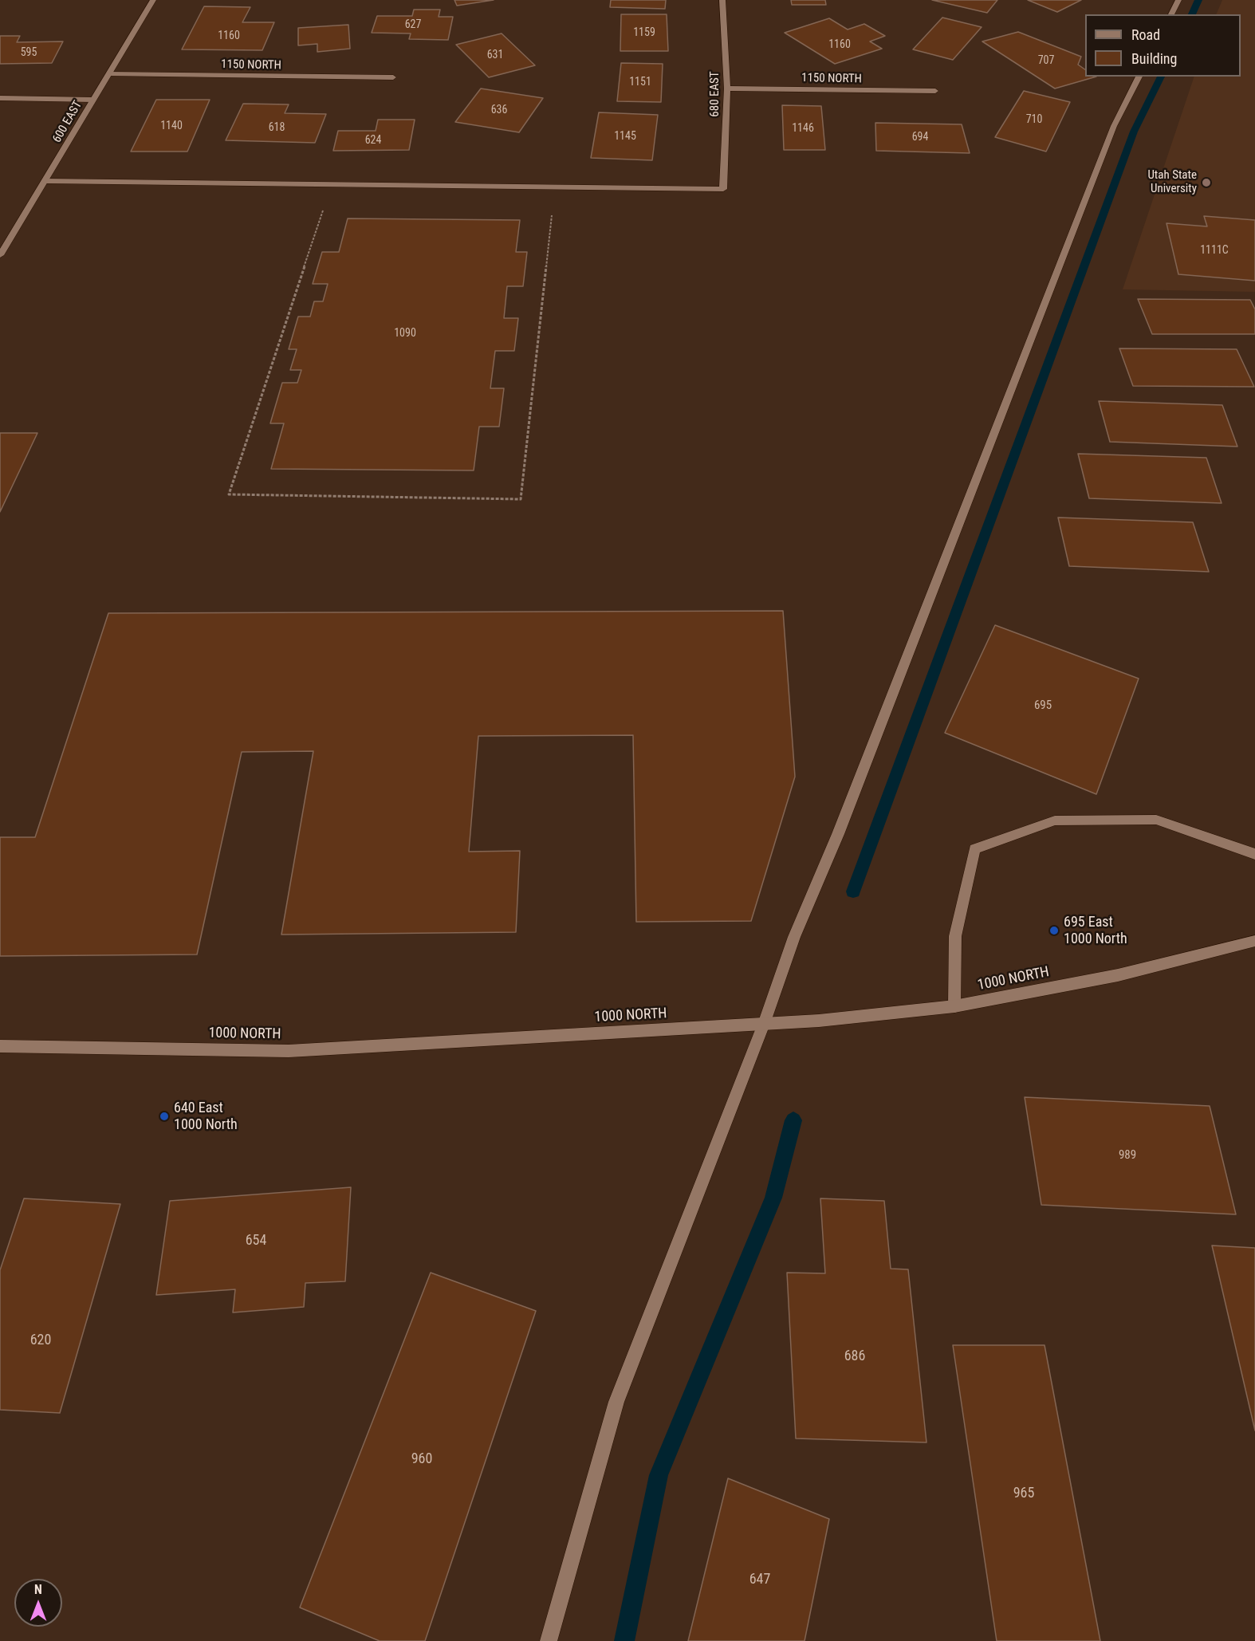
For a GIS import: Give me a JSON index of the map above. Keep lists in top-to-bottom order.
{
  "streets": {
    "street": [
      "1150 NORTH",
      "680 EAST",
      "600 EAST",
      "1000 NORTH"
    ]
  },
  "crossings": [
    ["1150 NORTH", "680 EAST"],
    ["1150 NORTH", "600 EAST"],
    ["680 EAST", "600 EAST"]
  ],
  "places": ["Utah State University", "695 East 1000 North", "640 East 1000 North"],
  "house_numbers": [
    "627",
    "1159",
    "1160",
    "1160",
    "595",
    "631",
    "707",
    "1151",
    "636",
    "710",
    "1140",
    "618",
    "1146",
    "1145",
    "694",
    "624",
    "1111C",
    "1090",
    "695",
    "989",
    "654",
    "620",
    "686",
    "960",
    "965",
    "647"
  ],
  "legend": ["Road", "Building"],
  "north": "top"
}
